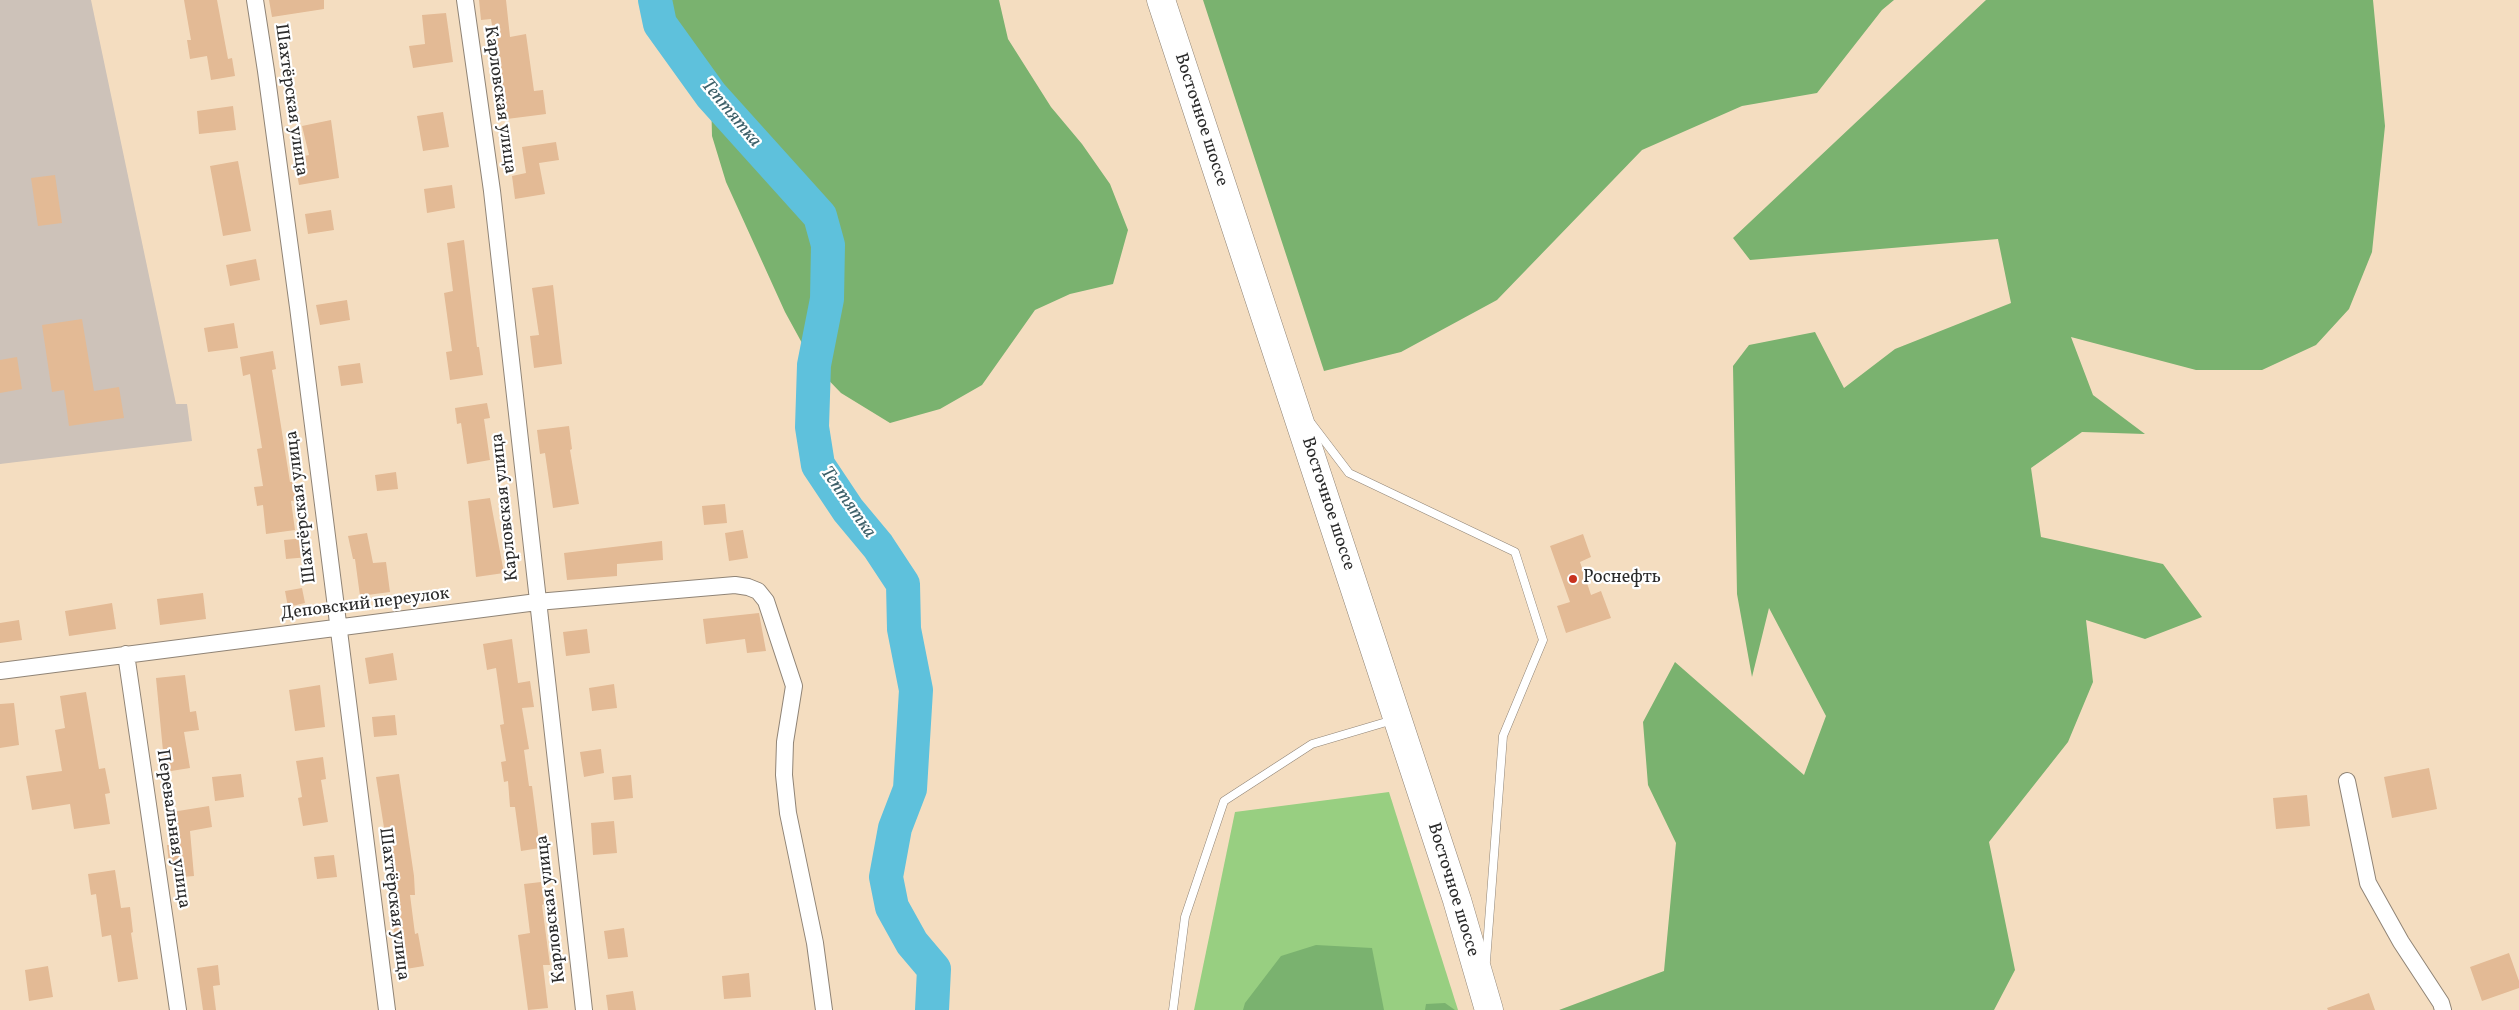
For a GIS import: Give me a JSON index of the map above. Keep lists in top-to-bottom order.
{
  "streets": {
    "highway": ["Восточное шоссе"],
    "street": [
      "Шахтёрская улица",
      "Карловская улица",
      "Деповский переулок",
      "Перевальная улица"
    ]
  },
  "crossings": [
    ["Шахтёрская улица", "Деповский переулок"],
    ["Карловская улица", "Деповский переулок"],
    ["Деповский переулок", "Перевальная улица"]
  ],
  "water": ["Тептятка"],
  "places": ["Роснефть"]
}
